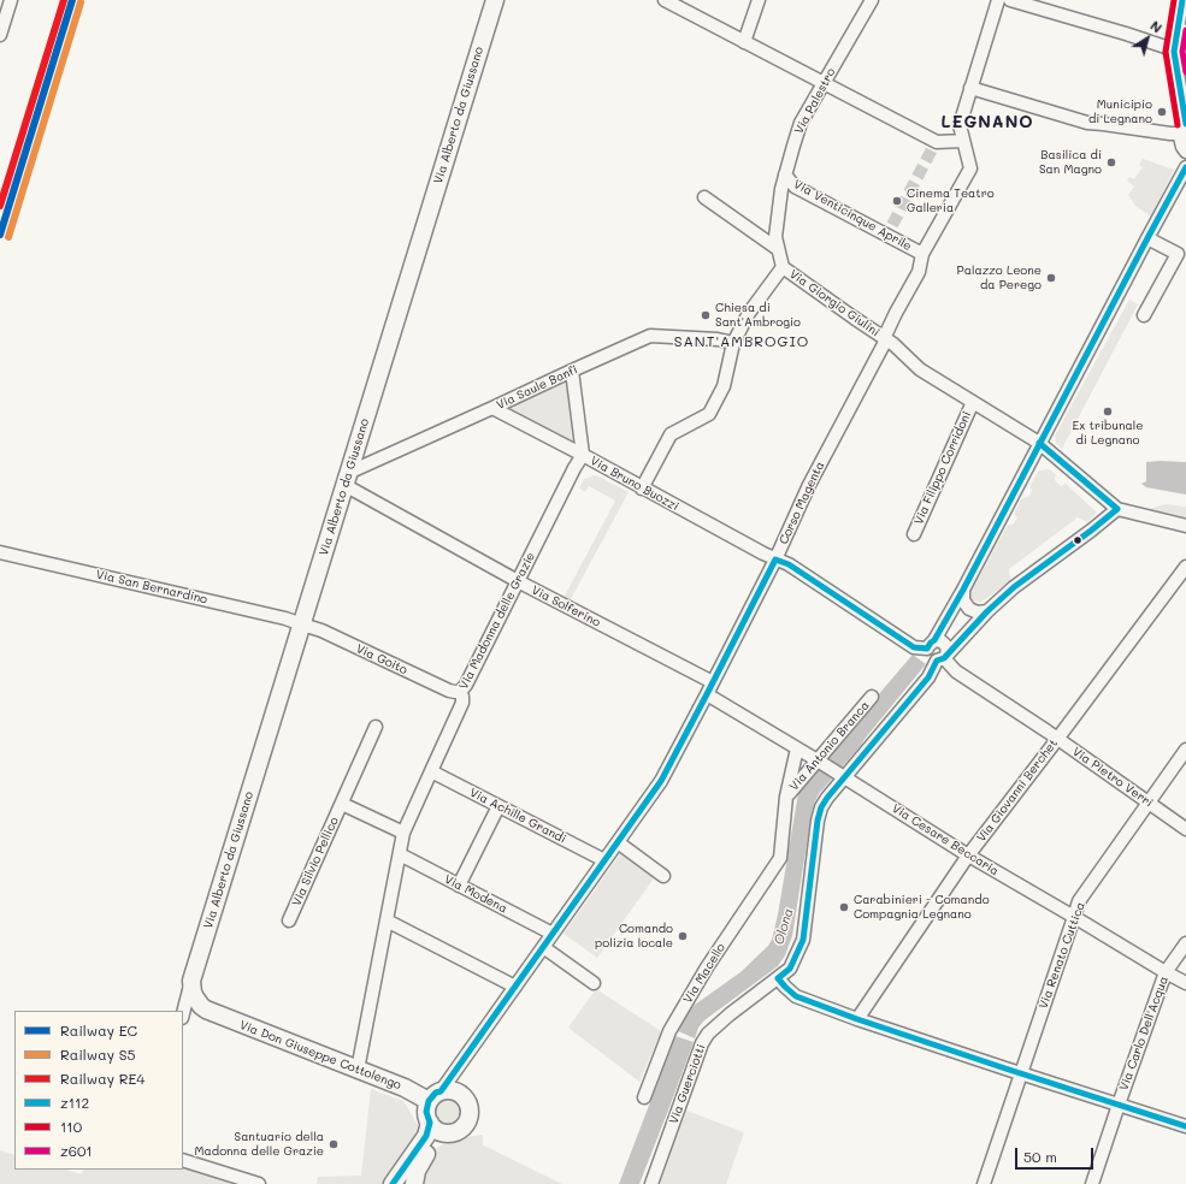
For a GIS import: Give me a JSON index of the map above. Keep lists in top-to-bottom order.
{
  "streets": {
    "street": [
      "Via Palestro",
      "Via Alberto da Giussano",
      "Via Venticinque Aprile",
      "Via Giorgio Giulini",
      "Via Saule Banfi",
      "Via Filippo Corridoni",
      "Via Bruno Buozzi",
      "Corso Magenta",
      "Via San Bernardino",
      "Via Solferino",
      "Via Madonna delle Grazie",
      "Via Goito",
      "Via Antonio Branca",
      "Via Pietro Verri",
      "Via Giovanni Berchet",
      "Via Achille Grandi",
      "Via Cesare Beccaria",
      "Via Silvio Pellico",
      "Via Modena",
      "Via Renato Cuttica",
      "Via Macello",
      "Via Carlo Dell'Acqua",
      "Via Don Giuseppe Cottolengo",
      "Via Guerciotti"
    ]
  },
  "crossings": [
    ["Via Palestro", "Via Venticinque Aprile"],
    ["Via Palestro", "Via Giorgio Giulini"],
    ["Via Alberto da Giussano", "Via Saule Banfi"],
    ["Via Alberto da Giussano", "Via San Bernardino"],
    ["Via Alberto da Giussano", "Via Solferino"],
    ["Via Alberto da Giussano", "Via Goito"],
    ["Via Alberto da Giussano", "Via Don Giuseppe Cottolengo"],
    ["Via Venticinque Aprile", "Corso Magenta"],
    ["Via Giorgio Giulini", "Via Filippo Corridoni"],
    ["Via Giorgio Giulini", "Corso Magenta"],
    ["Via Saule Banfi", "Via Bruno Buozzi"],
    ["Via Saule Banfi", "Via Solferino"],
    ["Via Filippo Corridoni", "Corso Magenta"],
    ["Via Filippo Corridoni", "Via Guerciotti"],
    ["Via Bruno Buozzi", "Corso Magenta"],
    ["Via Bruno Buozzi", "Via Madonna delle Grazie"],
    ["Via Bruno Buozzi", "Via Pietro Verri"],
    ["Via Bruno Buozzi", "Via Guerciotti"],
    ["Corso Magenta", "Via Solferino"],
    ["Corso Magenta", "Via Achille Grandi"],
    ["Corso Magenta", "Via Cesare Beccaria"],
    ["Corso Magenta", "Via Modena"],
    ["Corso Magenta", "Via Don Giuseppe Cottolengo"],
    ["Via San Bernardino", "Via Goito"],
    ["Via Solferino", "Via Madonna delle Grazie"],
    ["Via Madonna delle Grazie", "Via Goito"],
    ["Via Madonna delle Grazie", "Via Achille Grandi"],
    ["Via Madonna delle Grazie", "Via Silvio Pellico"],
    ["Via Madonna delle Grazie", "Via Modena"],
    ["Via Madonna delle Grazie", "Via Don Giuseppe Cottolengo"],
    ["Via Antonio Branca", "Via Cesare Beccaria"],
    ["Via Antonio Branca", "Via Macello"],
    ["Via Pietro Verri", "Via Giovanni Berchet"],
    ["Via Pietro Verri", "Via Renato Cuttica"],
    ["Via Pietro Verri", "Via Guerciotti"],
    ["Via Giovanni Berchet", "Via Cesare Beccaria"],
    ["Via Cesare Beccaria", "Via Renato Cuttica"],
    ["Via Cesare Beccaria", "Via Carlo Dell'Acqua"],
    ["Via Cesare Beccaria", "Via Guerciotti"]
  ],
  "districts": ["LEGNANO", "SANT'AMBROGIO"],
  "water": ["Olona"],
  "places": [
    "Municipio di Legnano",
    "Basilica di San Magno",
    "Cinema Teatro Galleria",
    "Palazzo Leone da Perego",
    "Chiesa di Sant'Ambrogio",
    "Ex tribunale di Legnano",
    "Carabinieri - Comando Compagnia Legnano",
    "Comando polizia locale",
    "Santuario della Madonna delle Grazie"
  ],
  "lines": [
    "rail line EC",
    "rail line RE4",
    "transit line z112",
    "transit line 110",
    "rail line S5",
    "transit line z601"
  ],
  "legend": [
    "Railway EC",
    "Railway S5",
    "Railway RE4",
    "z112",
    "110",
    "z601"
  ],
  "scale_bar": "50 m",
  "north": "top right"
}
